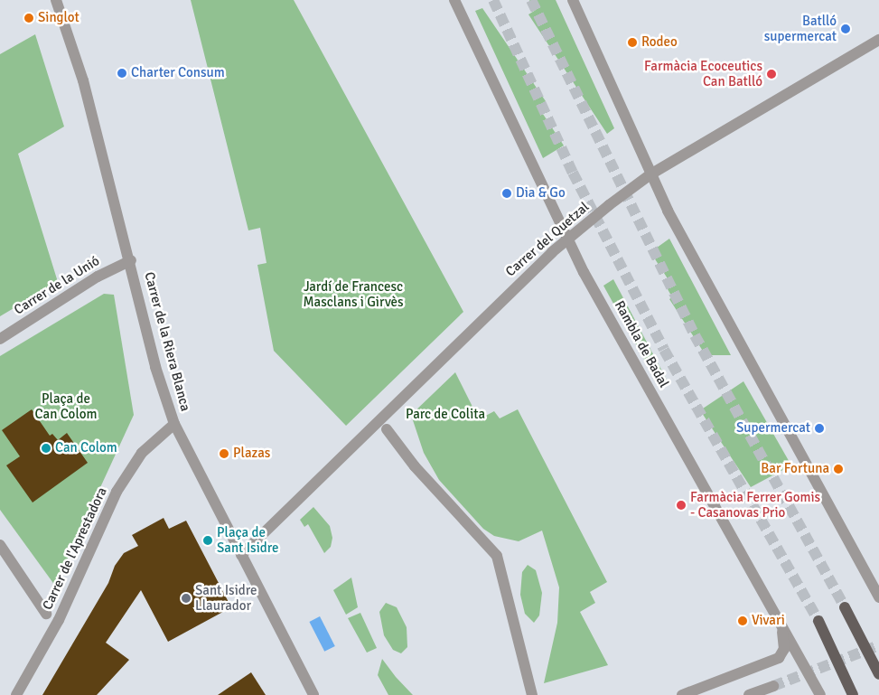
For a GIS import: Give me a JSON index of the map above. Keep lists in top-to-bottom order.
{
  "streets": {
    "street": [
      "Carrer del Quetzal",
      "Carrer de la Unió",
      "Carrer de la Riera Blanca",
      "Rambla de Badal",
      "Carrer de l'Aprestadora"
    ]
  },
  "crossings": [
    ["Carrer del Quetzal", "Carrer de la Riera Blanca"],
    ["Carrer del Quetzal", "Rambla de Badal"],
    ["Carrer de la Unió", "Carrer de la Riera Blanca"],
    ["Carrer de la Riera Blanca", "Carrer de l'Aprestadora"]
  ],
  "parks": ["Jardí de Francesc Masclans i Girvès", "Plaça de Can Colom", "Parc de Colita"],
  "places": [
    "Singlot",
    "Batlló supermercat",
    "Rodeo",
    "Charter Consum",
    "Farmàcia Ecoceutics Can Batlló",
    "Dia & Go",
    "Supermercat",
    "Can Colom",
    "Plazas",
    "Bar Fortuna",
    "Farmàcia Ferrer Gomis - Casanovas Prio",
    "Plaça de Sant Isidre",
    "Sant Isidre Llaurador",
    "Vivari"
  ]
}
